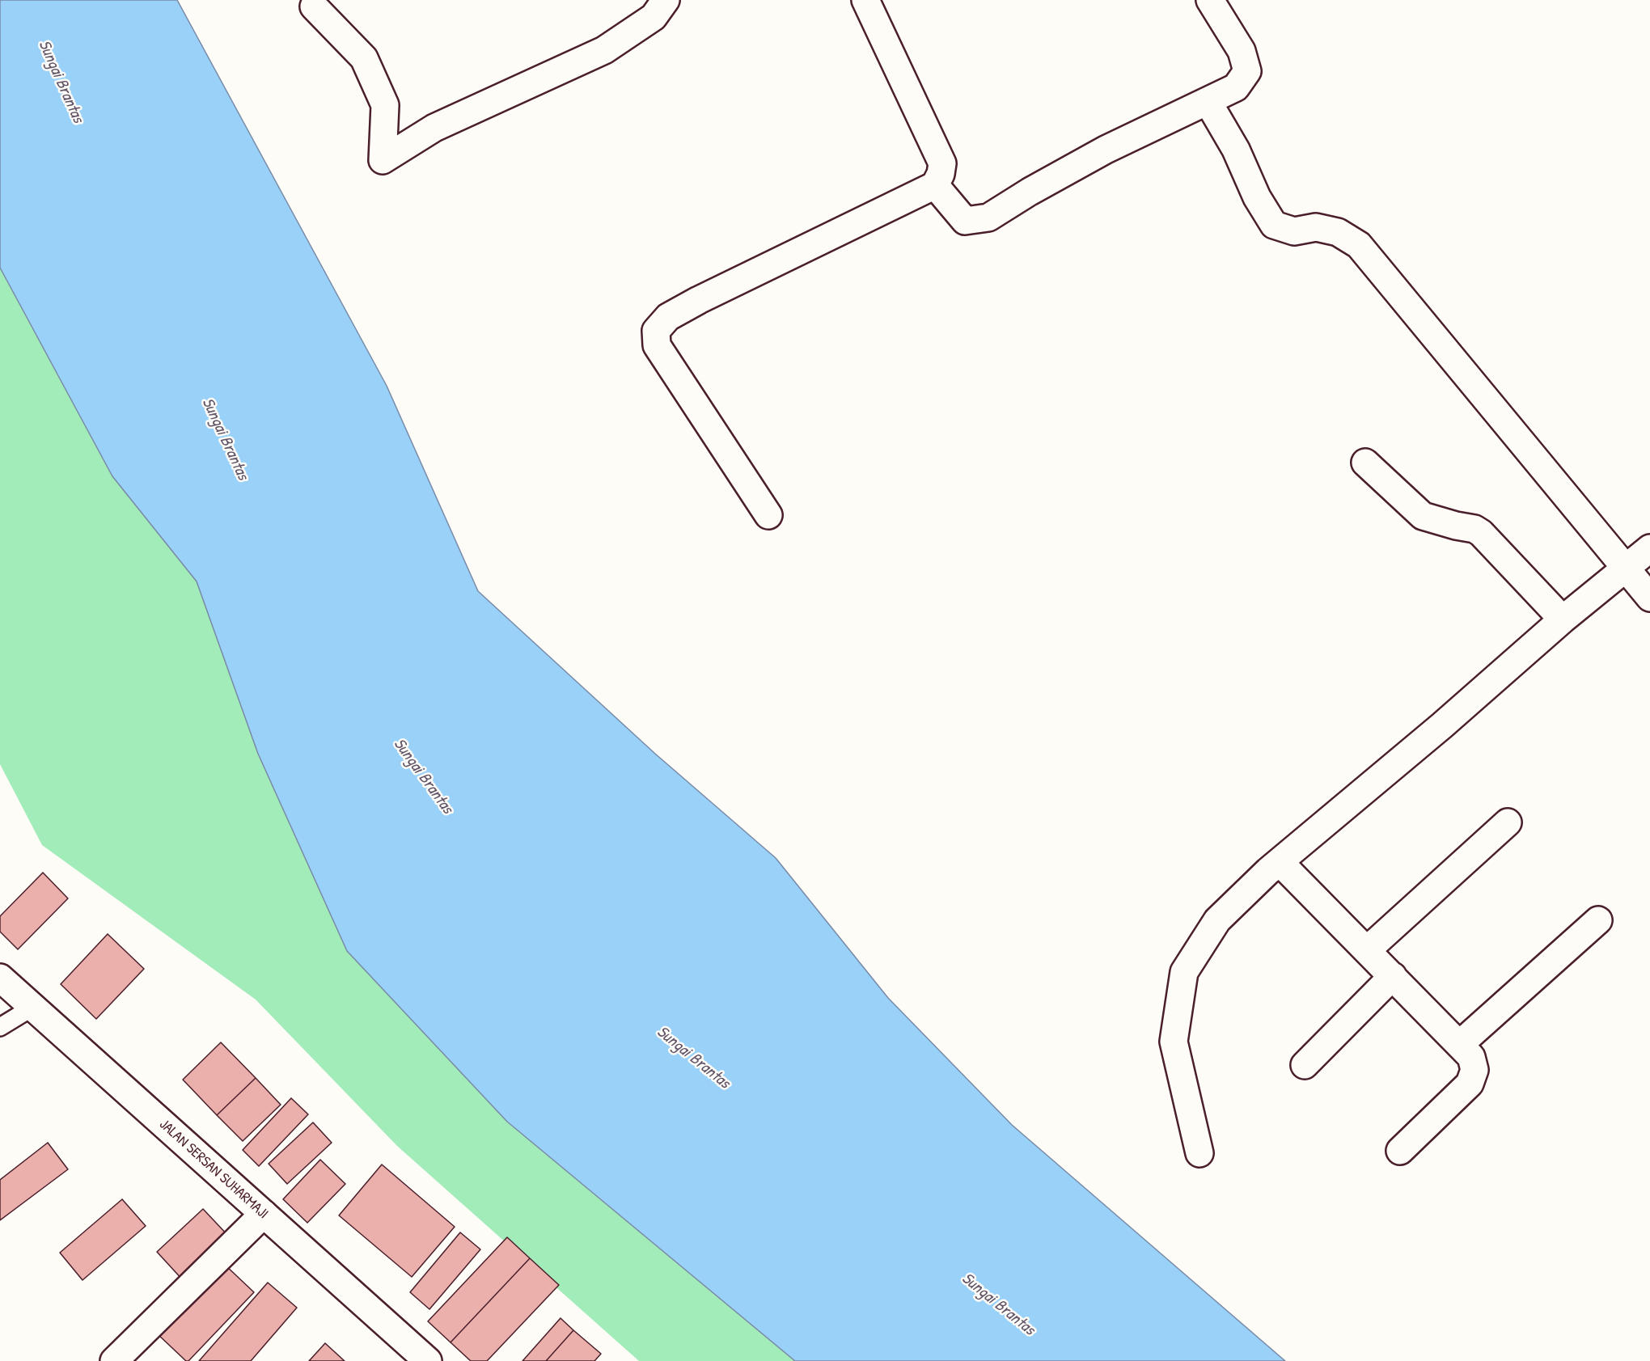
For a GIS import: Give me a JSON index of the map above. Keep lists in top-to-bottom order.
{
  "streets": {
    "main road": ["JALAN SERSAN SUHARMAJI"]
  },
  "water": ["Sungai Brantas"]
}
